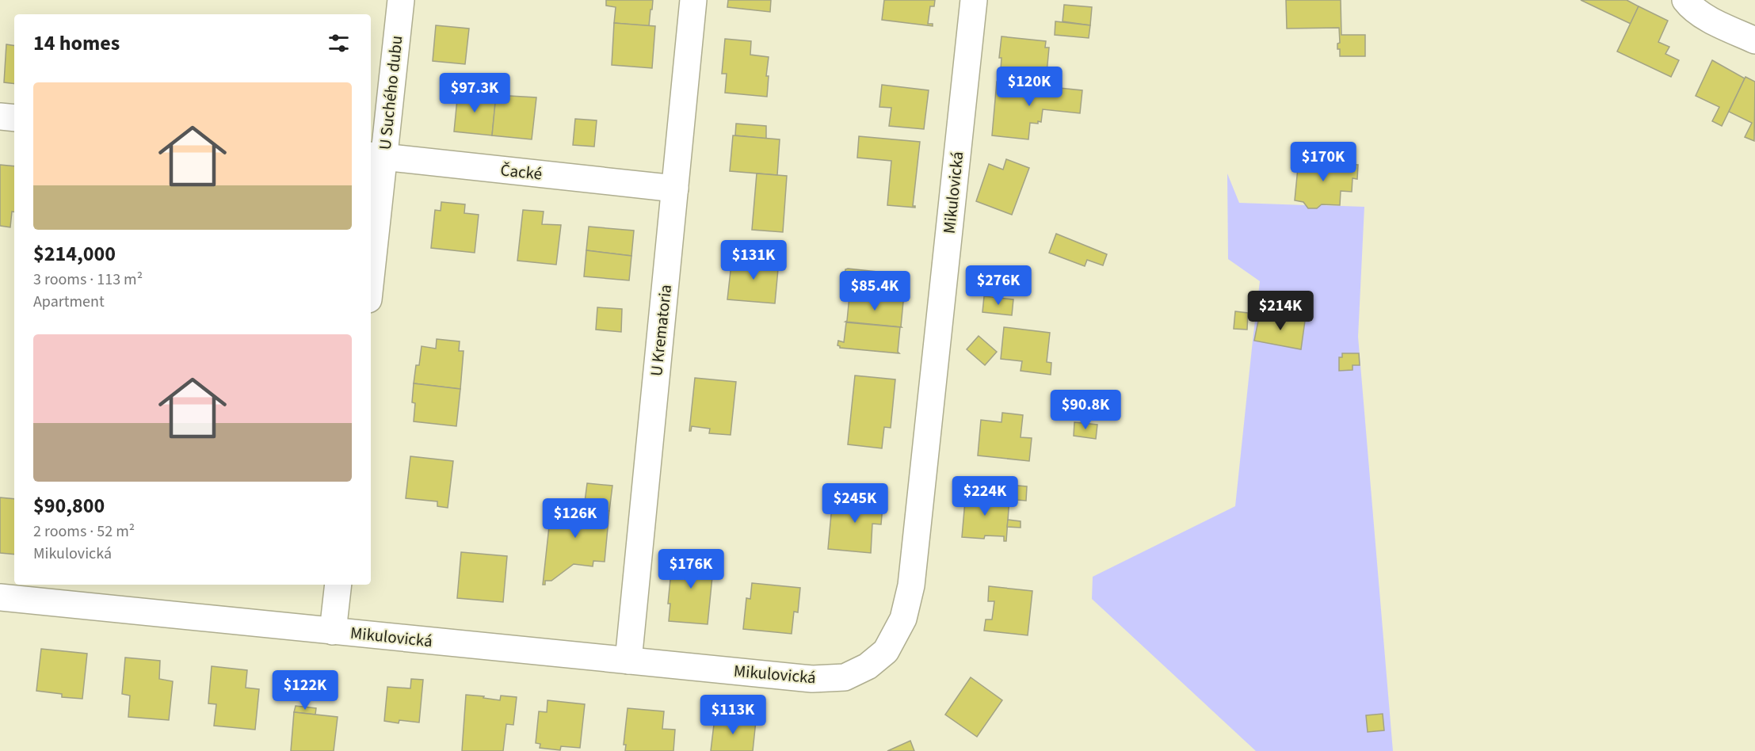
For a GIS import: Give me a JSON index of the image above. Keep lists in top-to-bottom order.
{
  "streets": {
    "street": [
      "U Suchého dubu",
      "Čacké",
      "Mikulovická",
      "U Krematoria"
    ]
  },
  "crossings": [
    ["U Suchého dubu", "Čacké"],
    ["Čacké", "U Krematoria"],
    ["Mikulovická", "U Krematoria"]
  ],
  "page": {
    "heading": "14 homes",
    "price": [
      "$120K",
      "$97.3K",
      "$170K",
      "$131K",
      "$276K",
      "$85.4K",
      "$214K",
      "$90.8K",
      "$224K",
      "$245K",
      "$126K",
      "$176K",
      "$122K",
      "$113K"
    ],
    "list": [
      {
        "name": "$214,000",
        "note": "3 rooms · 113 m² · Apartment"
      },
      {
        "name": "$90,800",
        "note": "2 rooms · 52 m² · Mikulovická"
      }
    ]
  }
}
